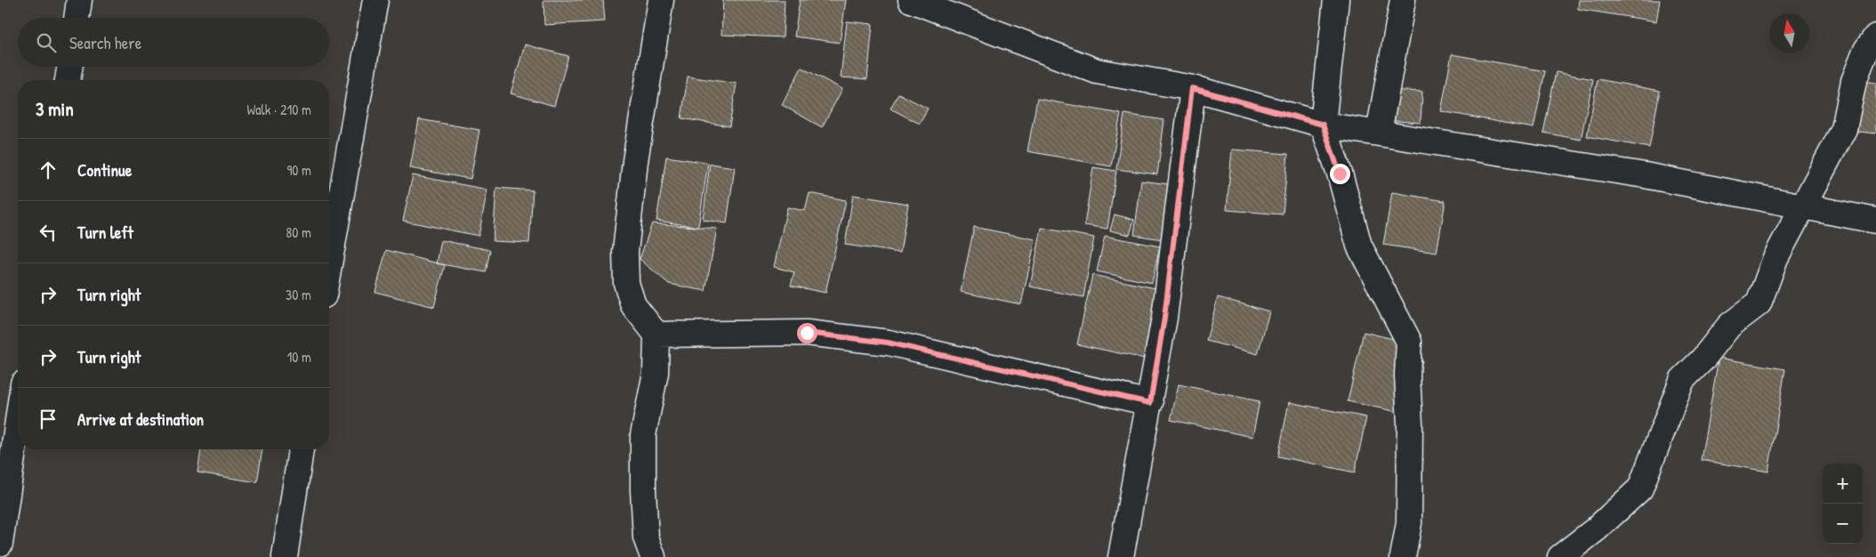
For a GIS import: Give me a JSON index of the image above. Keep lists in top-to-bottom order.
{
  "north": "top",
  "page": {
    "search": "Search here",
    "heading": ["3 min", "Walk · 210 m"],
    "list": [
      ["Continue", "90 m"],
      ["Turn left", "80 m"],
      ["Turn right", "30 m"],
      ["Turn right", "10 m"],
      "Arrive at destination"
    ],
    "map_buttons": ["+", "−"]
  }
}
